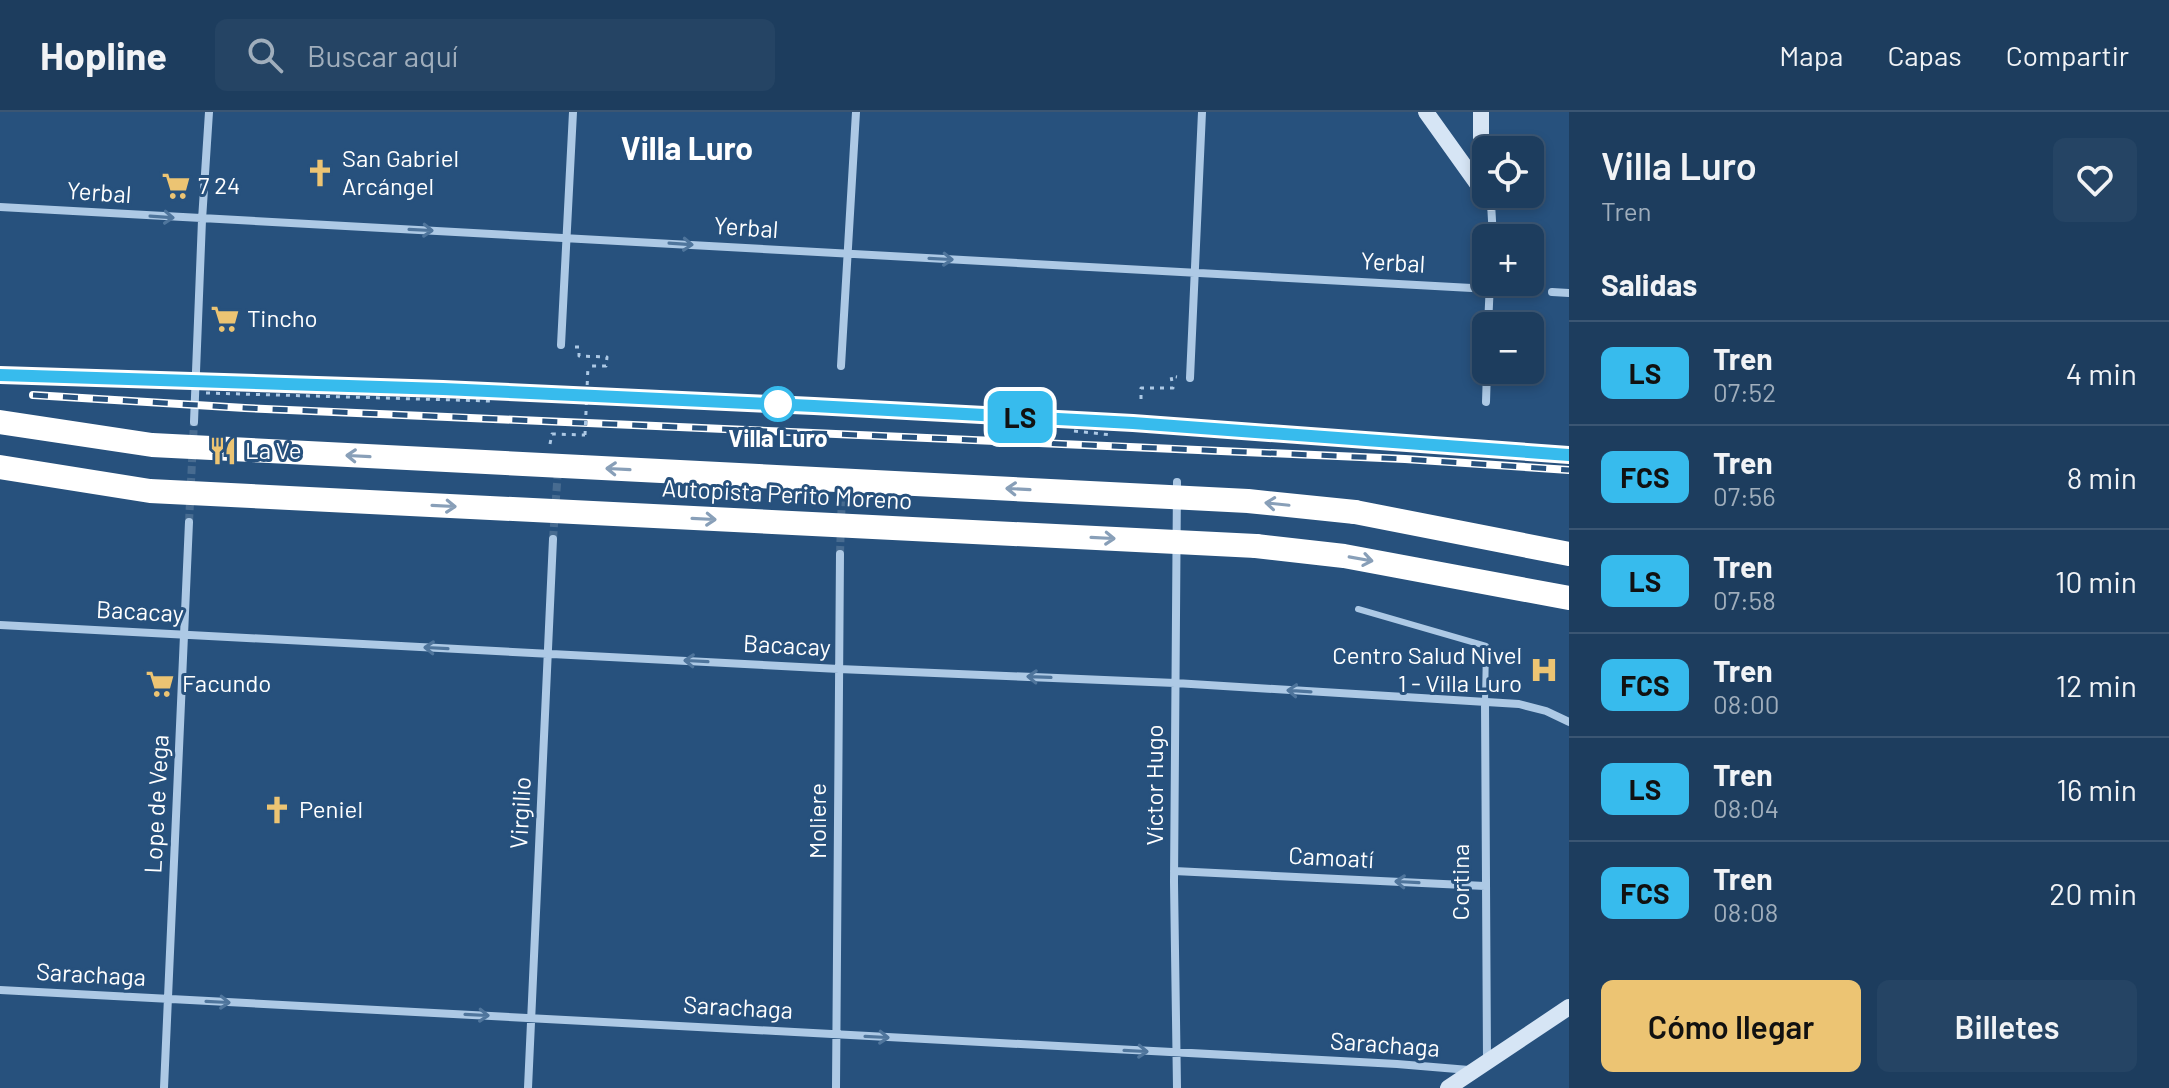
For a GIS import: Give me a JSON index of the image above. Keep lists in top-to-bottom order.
{
  "streets": {
    "highway": ["Autopista Perito Moreno"],
    "street": [
      "Yerbal",
      "Bacacay",
      "Víctor Hugo",
      "Lope de Vega",
      "Virgilio",
      "Moliere",
      "Camoatí",
      "Cortina",
      "Sarachaga"
    ]
  },
  "crossings": [
    ["Bacacay", "Víctor Hugo"],
    ["Bacacay", "Lope de Vega"],
    ["Bacacay", "Virgilio"],
    ["Bacacay", "Moliere"],
    ["Bacacay", "Cortina"],
    ["Víctor Hugo", "Camoatí"],
    ["Víctor Hugo", "Sarachaga"],
    ["Lope de Vega", "Sarachaga"],
    ["Virgilio", "Sarachaga"],
    ["Moliere", "Sarachaga"],
    ["Camoatí", "Cortina"],
    ["Cortina", "Sarachaga"]
  ],
  "one_way": [
    "Yerbal",
    "Bacacay",
    "Camoatí",
    "Sarachaga"
  ],
  "districts": ["Villa Luro"],
  "places": {
    "church": ["San Gabriel Arcángel", "Peniel"],
    "supermarket": ["7 24", "Tincho", "Facundo"],
    "other": ["Villa Luro"],
    "restaurant": ["La Ve"],
    "hospital": ["Centro Salud Nivel 1 - Villa Luro"]
  },
  "page": {
    "header": "Hopline",
    "search": "Buscar aquí",
    "nav": ["Mapa", "Capas", "Compartir"],
    "on_map": "LS",
    "heading": [
      ["Villa Luro", "Tren"],
      "Salidas"
    ],
    "map_buttons": ["+", "−"],
    "list": [
      {
        "mark": "LS",
        "name": "Tren",
        "note": "07:52",
        "value": "4 min"
      },
      {
        "mark": "FCS",
        "name": "Tren",
        "note": "07:56",
        "value": "8 min"
      },
      {
        "mark": "LS",
        "name": "Tren",
        "note": "07:58",
        "value": "10 min"
      },
      {
        "mark": "FCS",
        "name": "Tren",
        "note": "08:00",
        "value": "12 min"
      },
      {
        "mark": "LS",
        "name": "Tren",
        "note": "08:04",
        "value": "16 min"
      },
      {
        "mark": "FCS",
        "name": "Tren",
        "note": "08:08",
        "value": "20 min"
      }
    ],
    "buttons": ["Cómo llegar", "Billetes"]
  }
}
